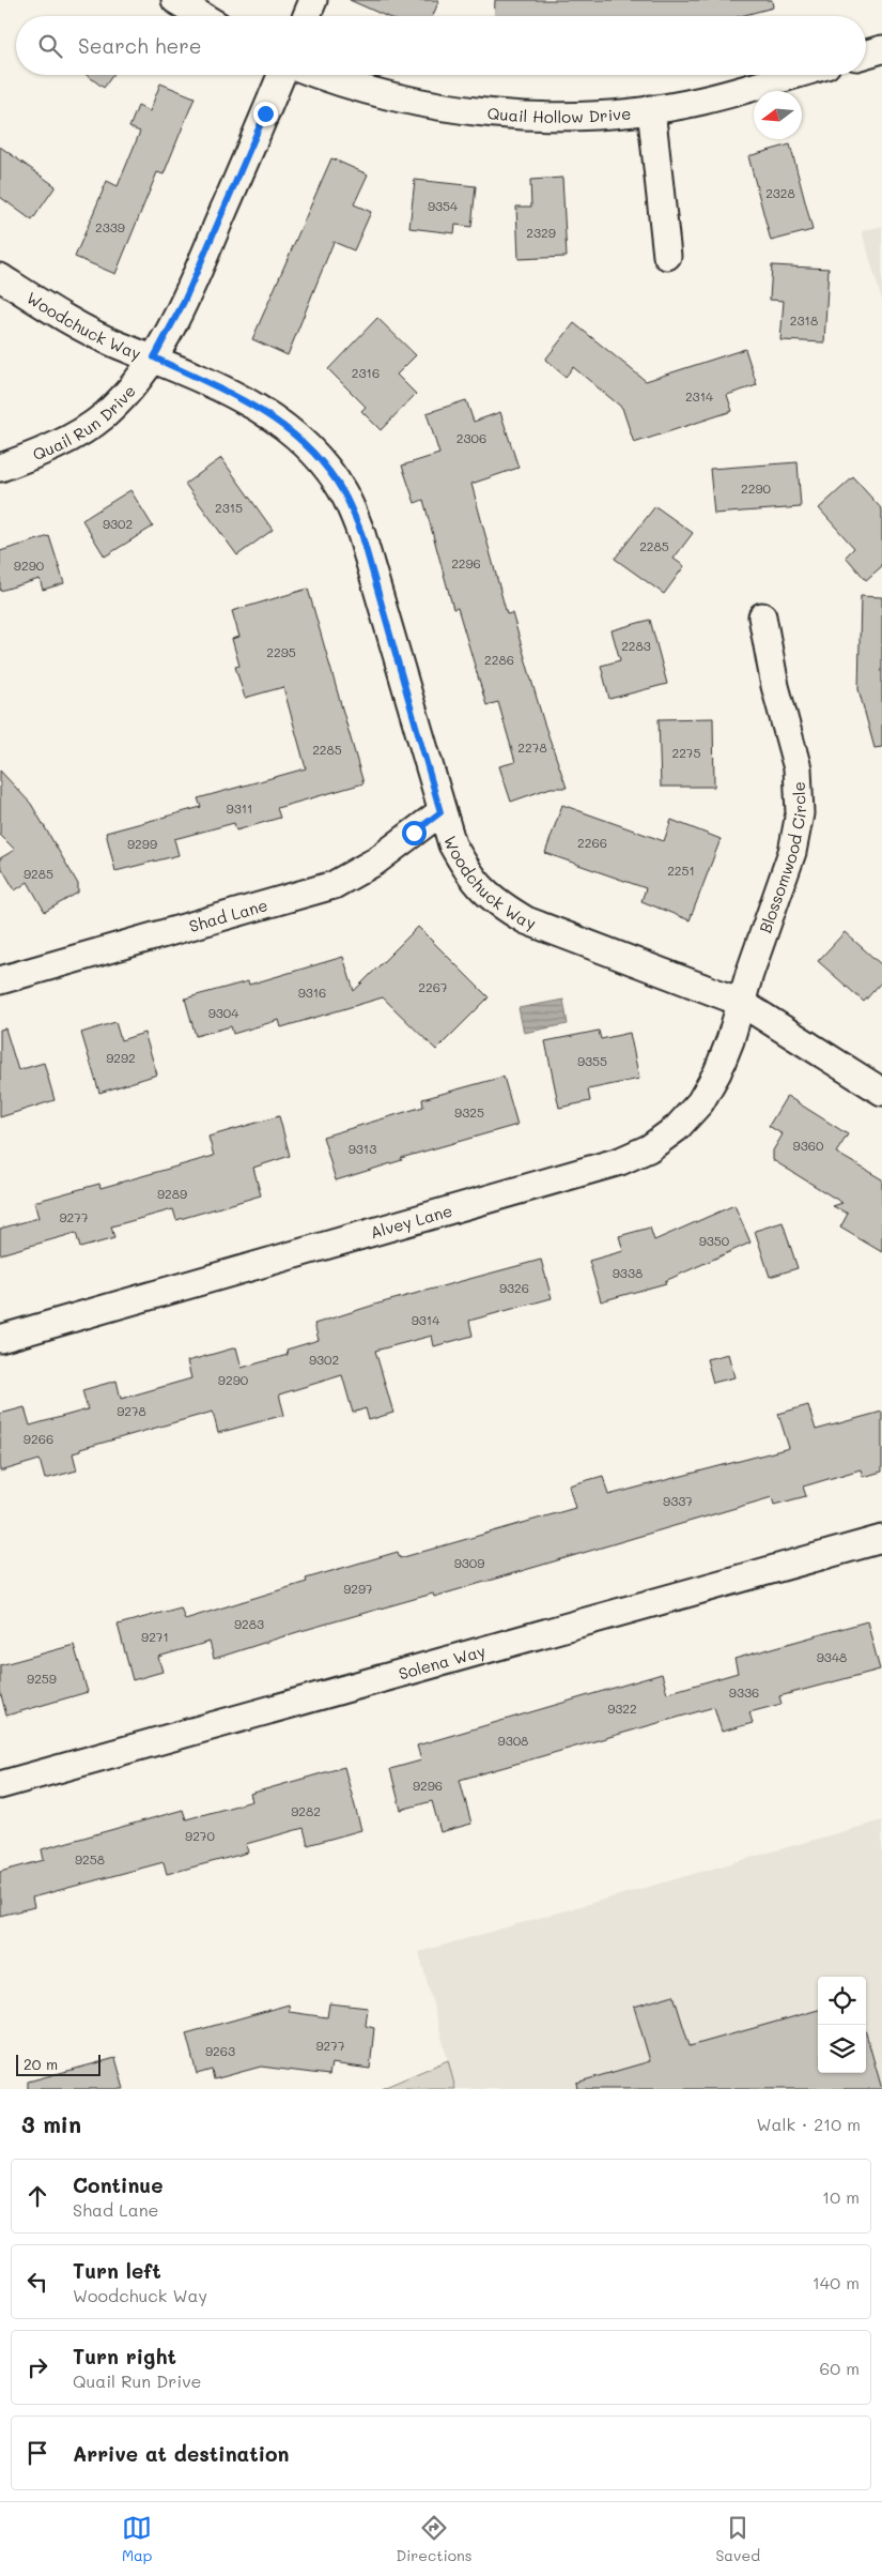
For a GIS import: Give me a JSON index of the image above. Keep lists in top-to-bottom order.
{
  "streets": {
    "street": [
      "Quail Hollow Drive",
      "Woodchuck Way",
      "Quail Run Drive",
      "Blossomwood Circle",
      "Shad Lane",
      "Alvey Lane",
      "Solena Way"
    ]
  },
  "crossings": [
    ["Woodchuck Way", "Quail Run Drive"],
    ["Woodchuck Way", "Blossomwood Circle"],
    ["Woodchuck Way", "Shad Lane"],
    ["Woodchuck Way", "Alvey Lane"],
    ["Blossomwood Circle", "Alvey Lane"]
  ],
  "house_numbers": [
    "2328",
    "9354",
    "2339",
    "2329",
    "2318",
    "2316",
    "2314",
    "2306",
    "2290",
    "2315",
    "9302",
    "2285",
    "2296",
    "9290",
    "2283",
    "2295",
    "2286",
    "2278",
    "2285",
    "2275",
    "9311",
    "2266",
    "9299",
    "2251",
    "9285",
    "2267",
    "9316",
    "9304",
    "9292",
    "9355",
    "9325",
    "9360",
    "9313",
    "9289",
    "9277",
    "9350",
    "9338",
    "9326",
    "9314",
    "9302",
    "9290",
    "9278",
    "9266",
    "9337",
    "9309",
    "9297",
    "9283",
    "9271",
    "9348",
    "9259",
    "9336",
    "9322",
    "9308",
    "9296",
    "9282",
    "9270",
    "9258",
    "9277",
    "9263"
  ],
  "scale_bar": "20 m",
  "north": "left",
  "page": {
    "search": "Search here",
    "scale": "20 m",
    "heading": ["3 min", "Walk · 210 m"],
    "list": [
      ["Continue", "Shad Lane", "10 m"],
      ["Turn left", "Woodchuck Way", "140 m"],
      ["Turn right", "Quail Run Drive", "60 m"],
      "Arrive at destination"
    ],
    "nav": ["Map", "Directions", "Saved"]
  }
}
